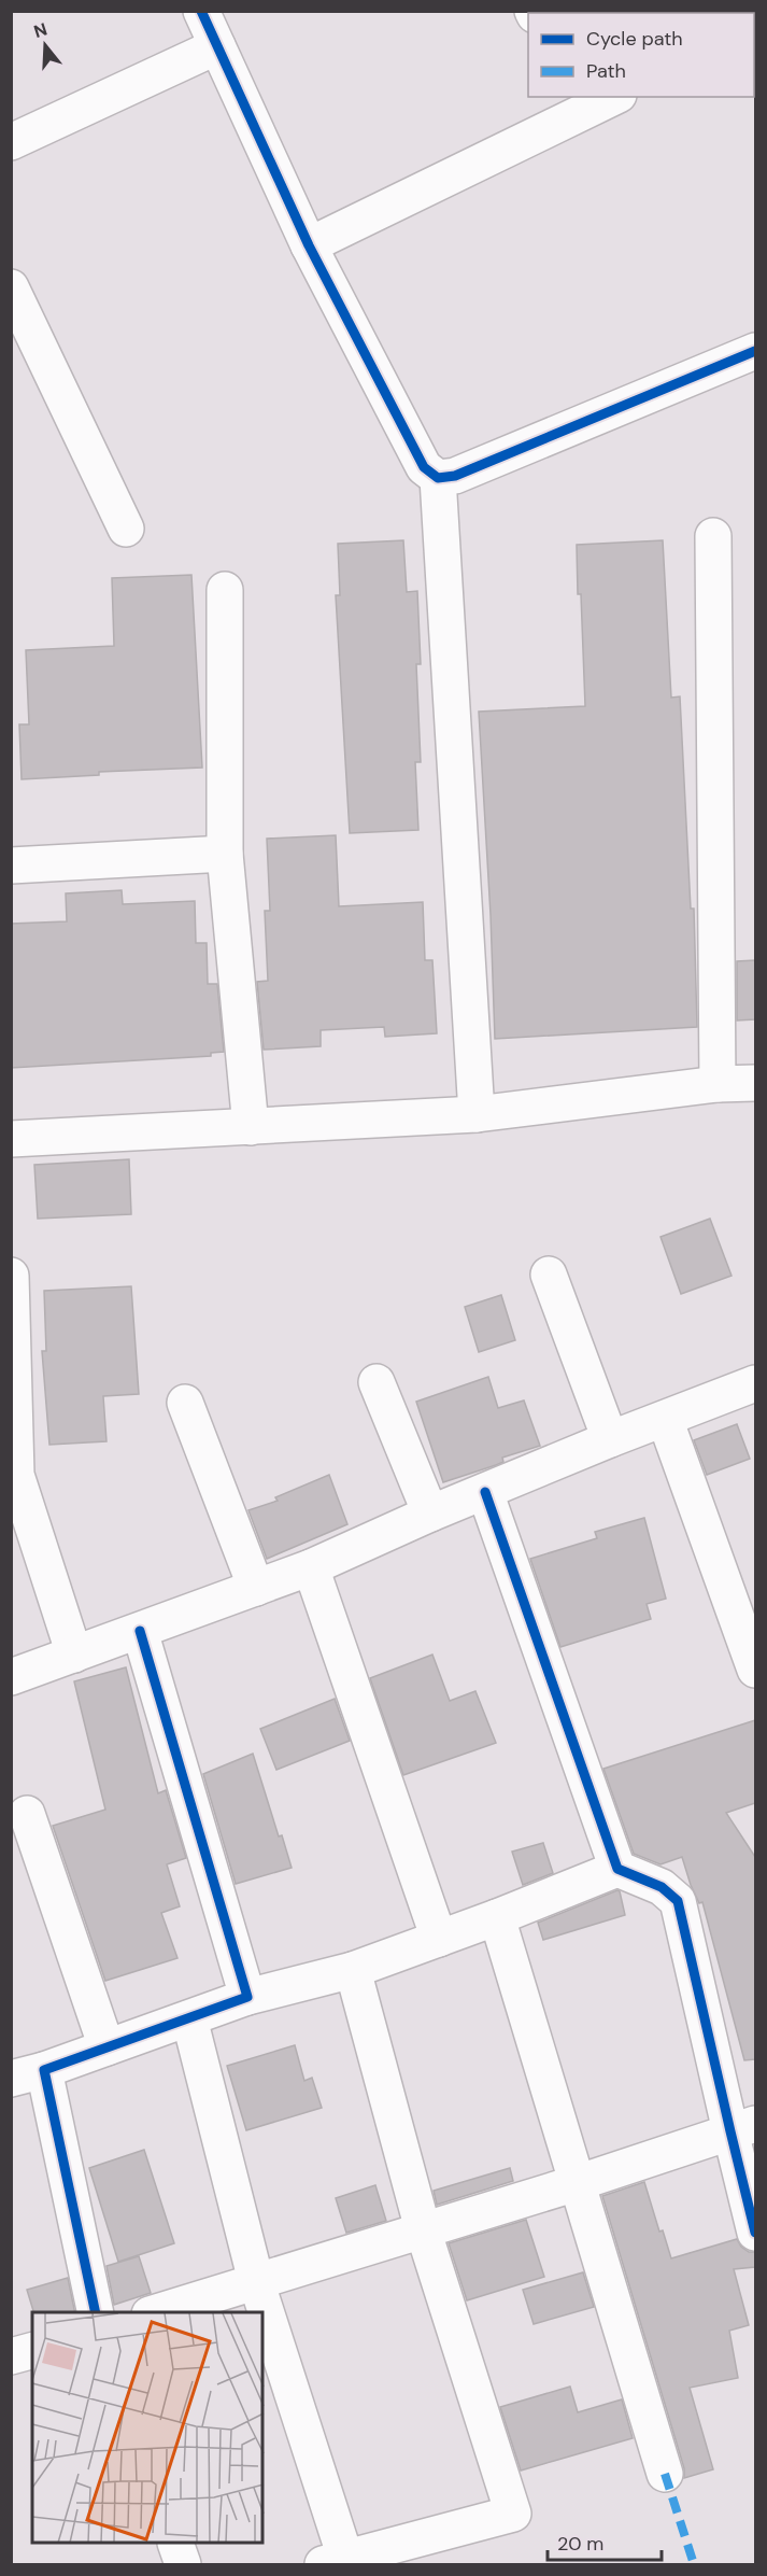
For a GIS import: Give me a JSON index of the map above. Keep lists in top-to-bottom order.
{
  "legend": ["Cycle path", "Path"],
  "scale_bar": "20 m",
  "north": "top"
}
